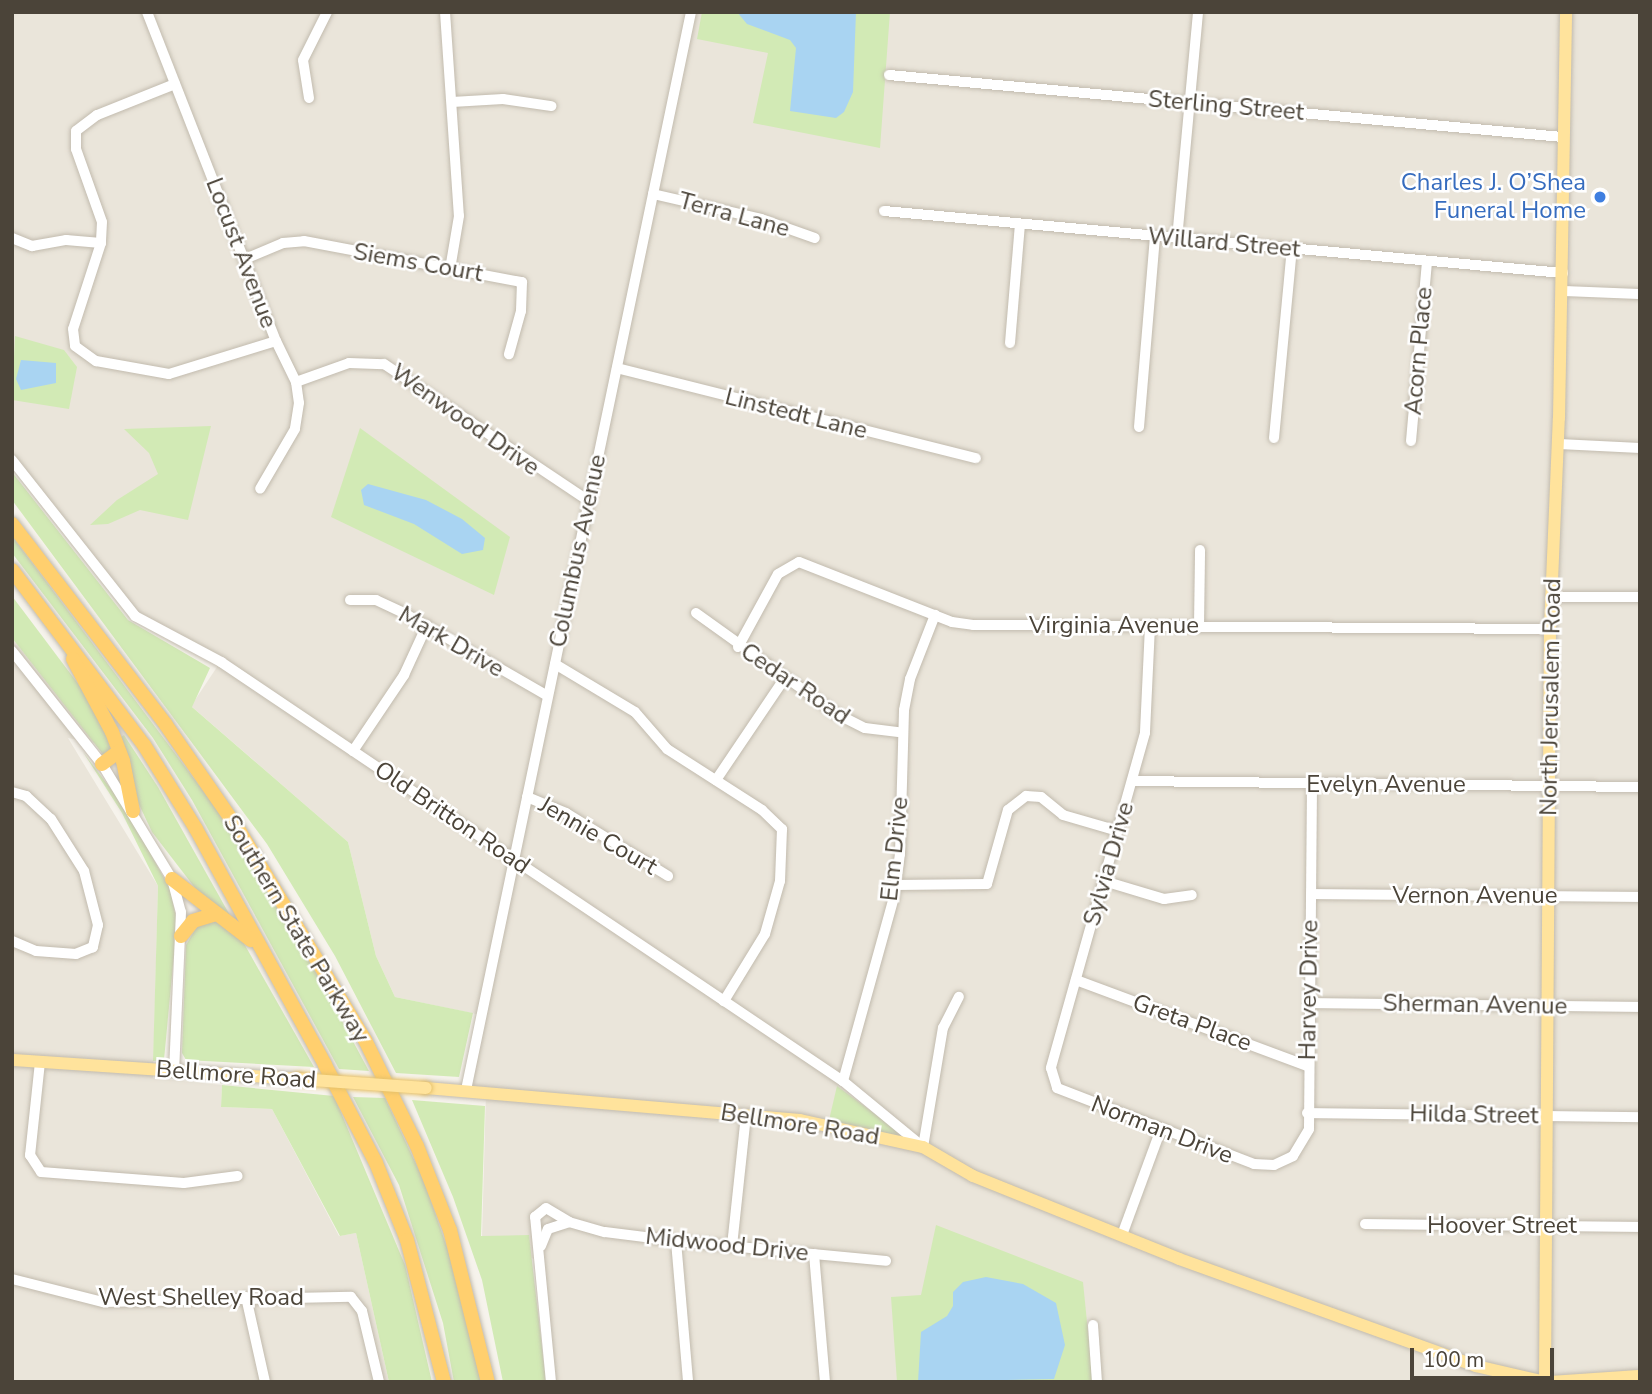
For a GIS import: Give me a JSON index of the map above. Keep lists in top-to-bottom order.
{
  "streets": {
    "highway": ["Southern State Parkway"],
    "main road": ["North Jerusalem Road", "Bellmore Road"],
    "street": [
      "Sterling Street",
      "Terra Lane",
      "Willard Street",
      "Locust Avenue",
      "Siems Court",
      "Acorn Place",
      "Linstedt Lane",
      "Wenwood Drive",
      "Columbus Avenue",
      "Virginia Avenue",
      "Mark Drive",
      "Cedar Road",
      "Evelyn Avenue",
      "Old Britton Road",
      "Jennie Court",
      "Elm Drive",
      "Sylvia Drive",
      "Vernon Avenue",
      "Harvey Drive",
      "Sherman Avenue",
      "Greta Place",
      "Hilda Street",
      "Norman Drive",
      "Hoover Street",
      "Midwood Drive",
      "West Shelley Road"
    ]
  },
  "crossings": [
    ["Sterling Street", "North Jerusalem Road"],
    ["Terra Lane", "Columbus Avenue"],
    ["Willard Street", "Acorn Place"],
    ["Willard Street", "North Jerusalem Road"],
    ["Locust Avenue", "Siems Court"],
    ["Locust Avenue", "Wenwood Drive"],
    ["Linstedt Lane", "Columbus Avenue"],
    ["Wenwood Drive", "Columbus Avenue"],
    ["Columbus Avenue", "Mark Drive"],
    ["Columbus Avenue", "Old Britton Road"],
    ["Columbus Avenue", "Jennie Court"],
    ["Columbus Avenue", "Bellmore Road"],
    ["Virginia Avenue", "Cedar Road"],
    ["Virginia Avenue", "North Jerusalem Road"],
    ["Virginia Avenue", "Elm Drive"],
    ["Virginia Avenue", "Sylvia Drive"],
    ["Cedar Road", "Elm Drive"],
    ["North Jerusalem Road", "Evelyn Avenue"],
    ["North Jerusalem Road", "Vernon Avenue"],
    ["North Jerusalem Road", "Sherman Avenue"],
    ["North Jerusalem Road", "Bellmore Road"],
    ["North Jerusalem Road", "Hilda Street"],
    ["North Jerusalem Road", "Hoover Street"],
    ["Evelyn Avenue", "Sylvia Drive"],
    ["Evelyn Avenue", "Harvey Drive"],
    ["Old Britton Road", "Elm Drive"],
    ["Old Britton Road", "Bellmore Road"],
    ["Sylvia Drive", "Greta Place"],
    ["Sylvia Drive", "Norman Drive"],
    ["Vernon Avenue", "Harvey Drive"],
    ["Harvey Drive", "Sherman Avenue"],
    ["Harvey Drive", "Greta Place"],
    ["Harvey Drive", "Hilda Street"],
    ["Harvey Drive", "Norman Drive"]
  ],
  "places": ["Charles J. O’Shea Funeral Home"],
  "scale_bar": "100 m"
}
